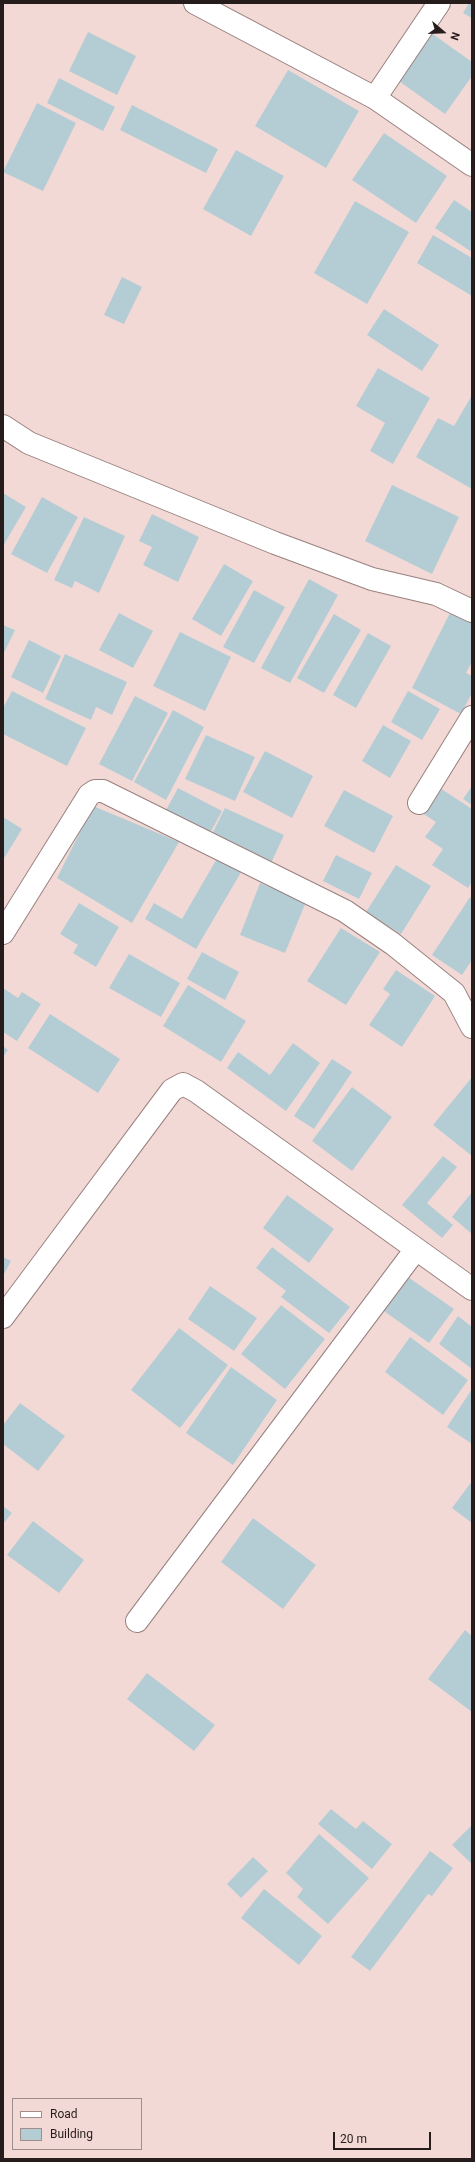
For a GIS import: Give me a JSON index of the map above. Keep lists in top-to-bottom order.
{
  "legend": ["Road", "Building"],
  "scale_bar": "20 m",
  "north": "right"
}
